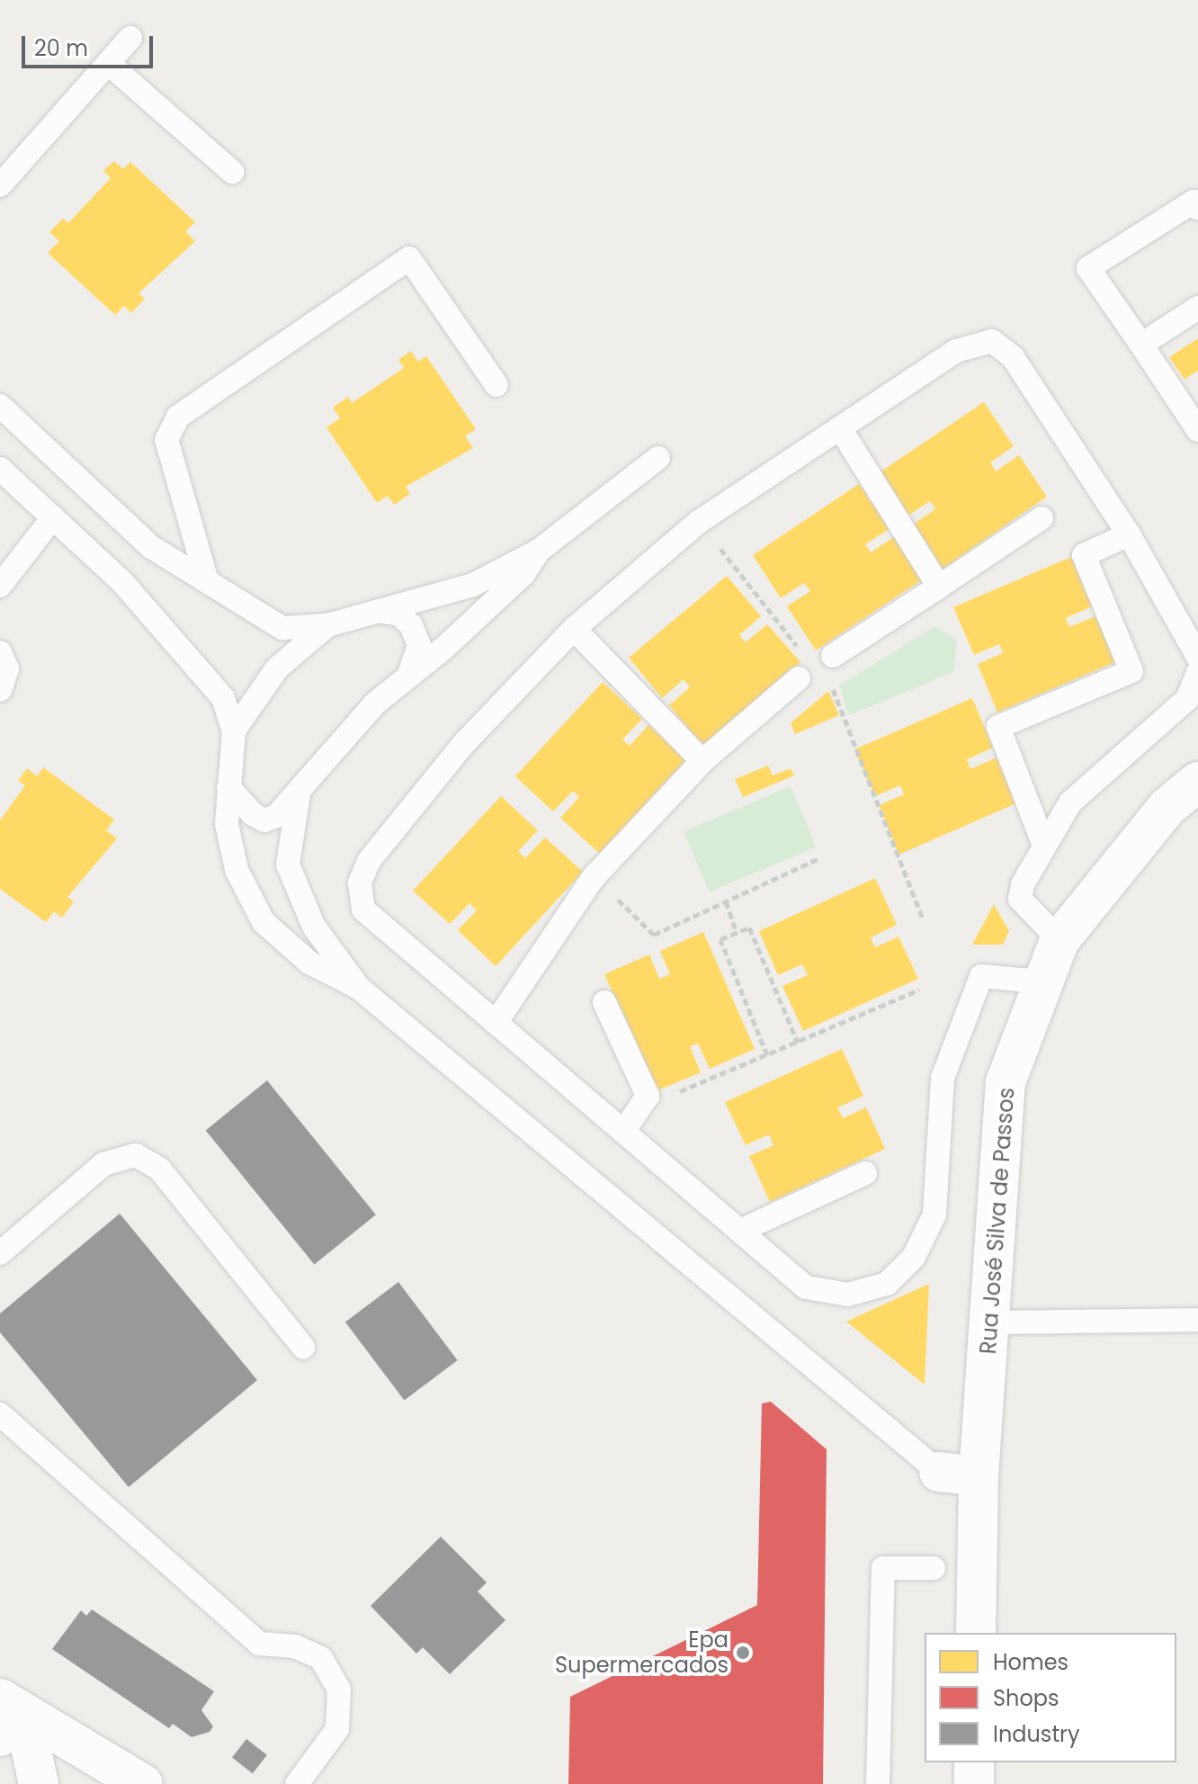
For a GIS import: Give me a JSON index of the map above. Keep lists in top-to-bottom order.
{
  "streets": {
    "street": ["Rua José Silva de Passos"]
  },
  "places": ["Epa Supermercados"],
  "legend": ["Homes", "Shops", "Industry"],
  "scale_bar": "20 m"
}
